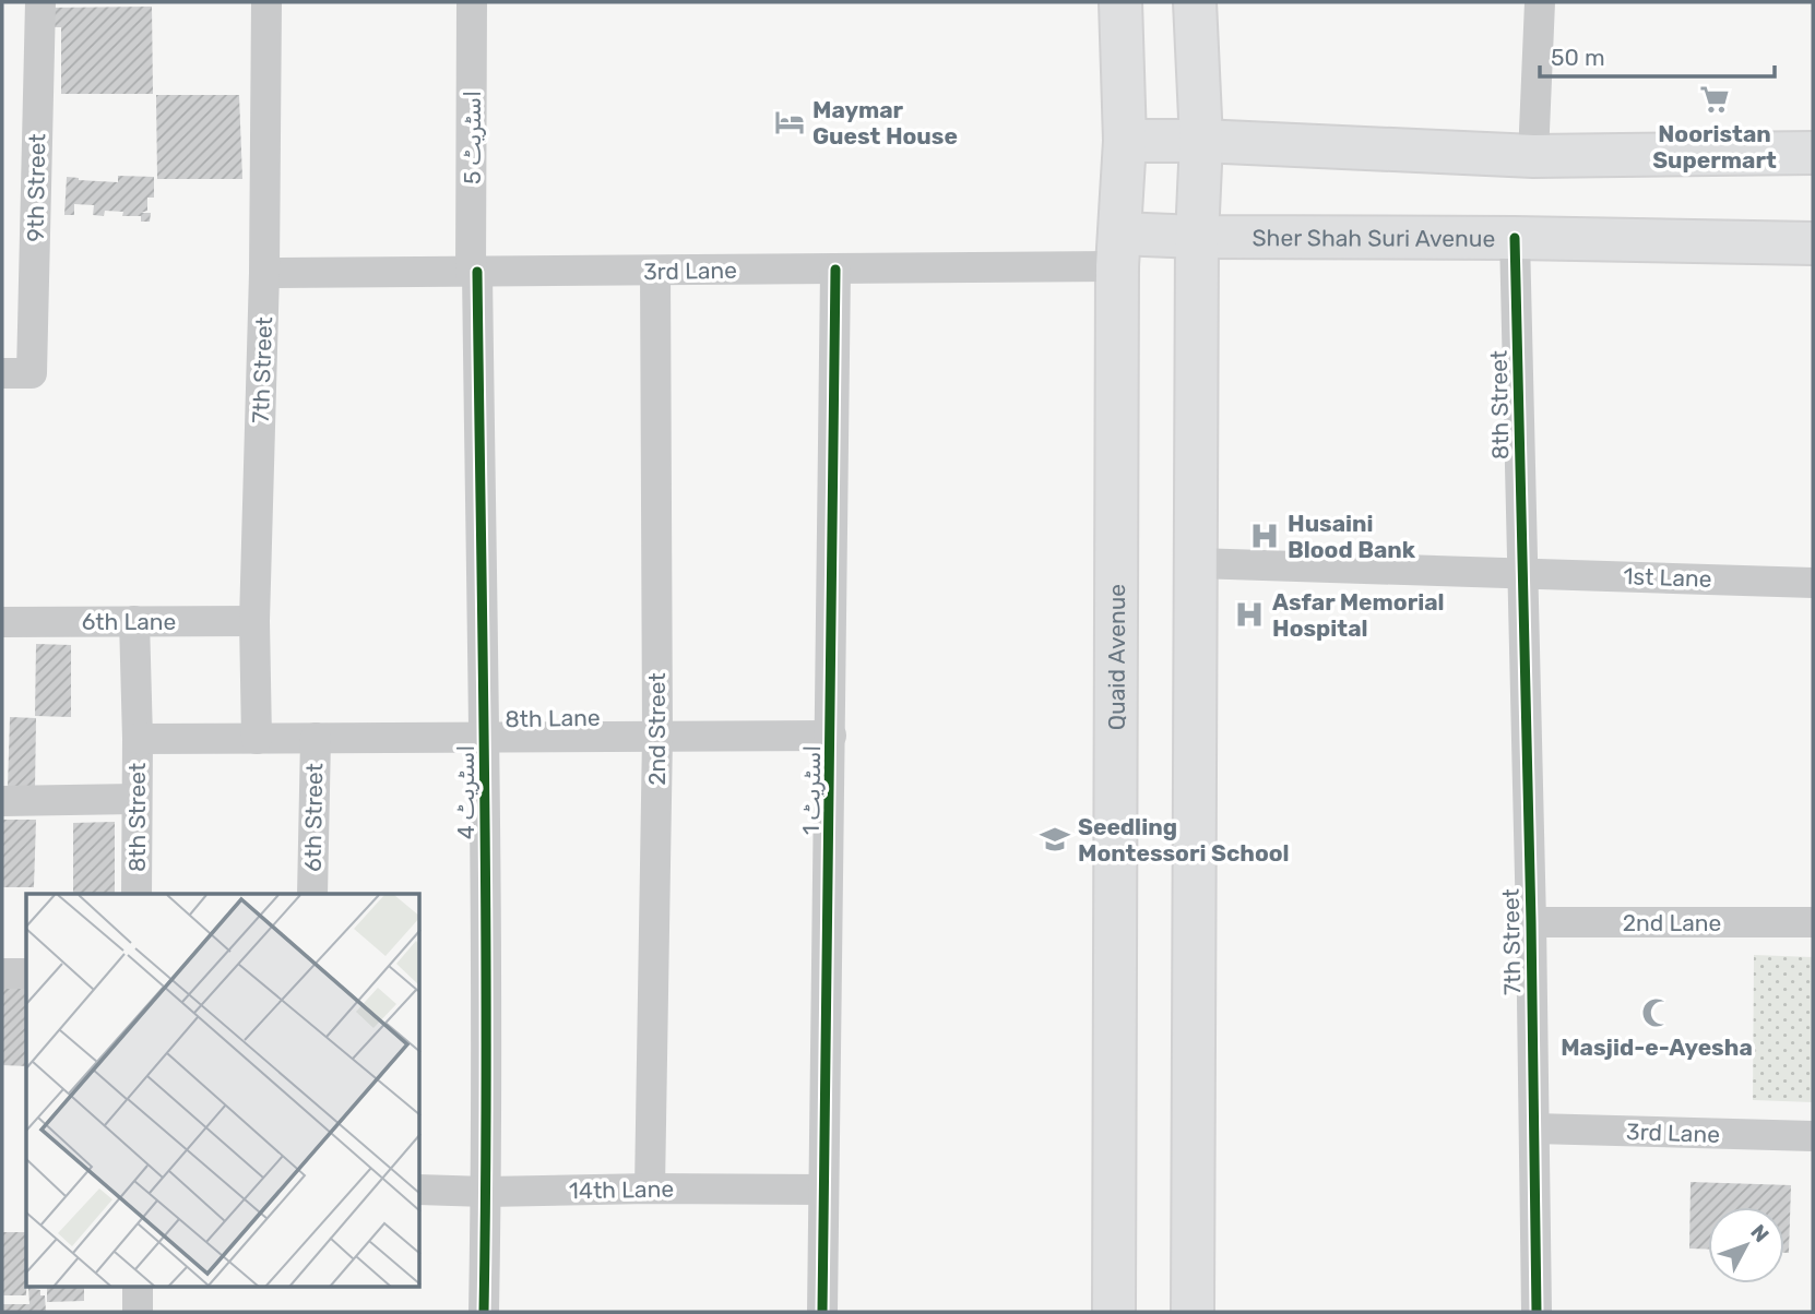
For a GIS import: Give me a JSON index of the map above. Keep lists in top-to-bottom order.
{
  "streets": {
    "main road": ["Sher Shah Suri Avenue", "Quaid Avenue"],
    "street": [
      "اسٹریٹ 5",
      "9th Street",
      "3rd Lane",
      "7th Street",
      "8th Street",
      "1st Lane",
      "6th Lane",
      "8th Lane",
      "2nd Street",
      "اسٹریٹ 1",
      "اسٹریٹ 4",
      "6th Street",
      "2nd Lane",
      "14th Lane"
    ]
  },
  "crossings": [
    ["اسٹریٹ 5", "3rd Lane"],
    ["اسٹریٹ 5", "اسٹریٹ 4"],
    ["Sher Shah Suri Avenue", "3rd Lane"],
    ["Sher Shah Suri Avenue", "8th Street"],
    ["Sher Shah Suri Avenue", "Quaid Avenue"],
    ["3rd Lane", "7th Street"],
    ["3rd Lane", "Quaid Avenue"],
    ["3rd Lane", "2nd Street"],
    ["3rd Lane", "اسٹریٹ 1"],
    ["3rd Lane", "اسٹریٹ 4"],
    ["7th Street", "8th Street"],
    ["7th Street", "1st Lane"],
    ["7th Street", "6th Lane"],
    ["7th Street", "8th Lane"],
    ["7th Street", "2nd Lane"],
    ["8th Street", "1st Lane"],
    ["8th Street", "6th Lane"],
    ["8th Street", "8th Lane"],
    ["8th Lane", "2nd Street"],
    ["8th Lane", "اسٹریٹ 1"],
    ["8th Lane", "اسٹریٹ 4"],
    ["8th Lane", "6th Street"],
    ["2nd Street", "14th Lane"],
    ["اسٹریٹ 1", "14th Lane"],
    ["اسٹریٹ 4", "14th Lane"]
  ],
  "places": {
    "supermarket": ["Nooristan Supermart"],
    "hotel": ["Maymar Guest House"],
    "hospital": ["Husaini Blood Bank", "Asfar Memorial Hospital"],
    "school or university": ["Seedling Montessori School"],
    "mosque": ["Masjid-e-Ayesha"]
  },
  "scale_bar": "50 m",
  "north": "top right"
}
